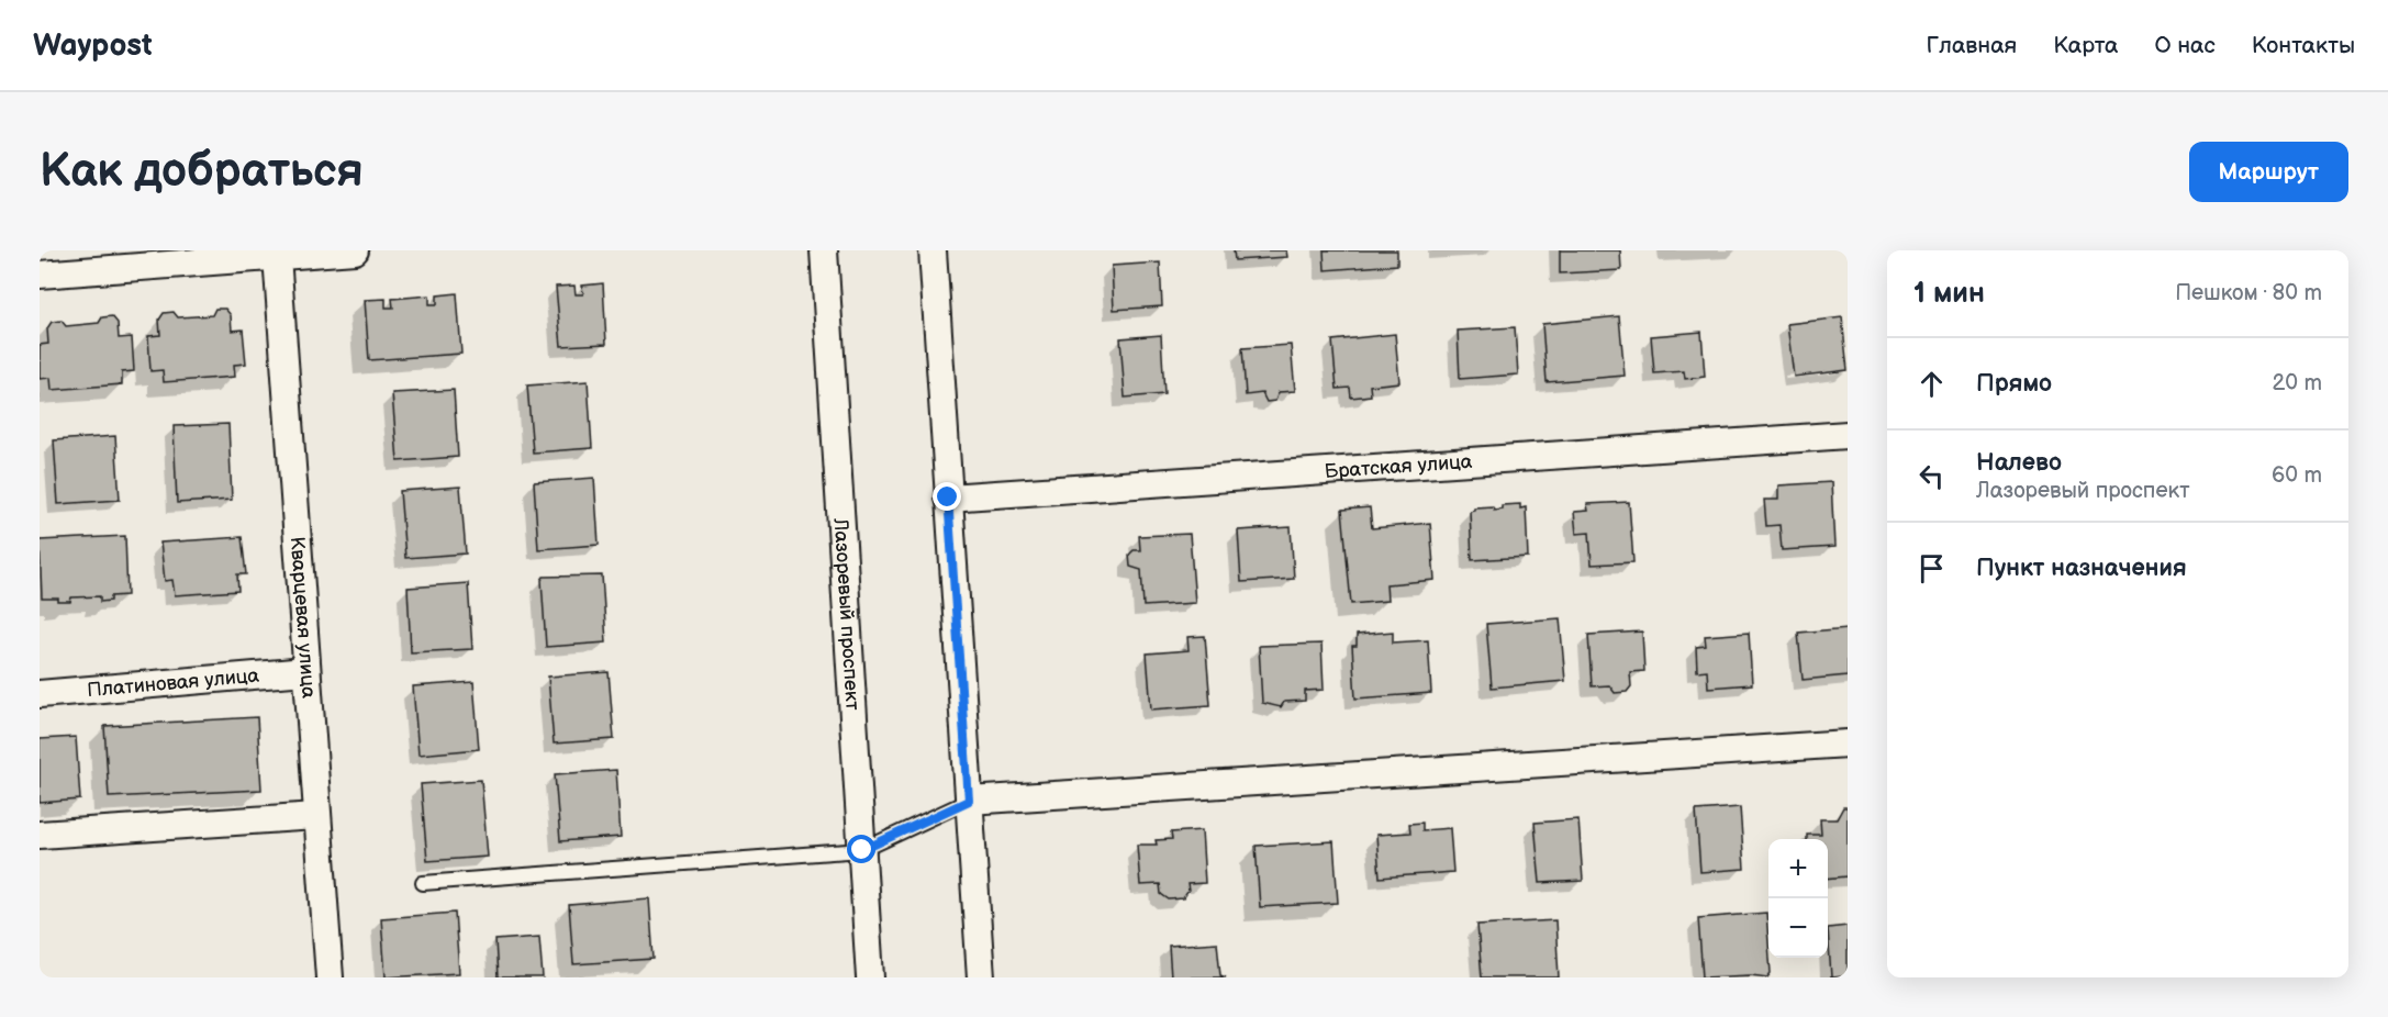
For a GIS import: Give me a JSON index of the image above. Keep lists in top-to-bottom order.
{
  "streets": {
    "street": [
      "Братская улица",
      "Лазоревый проспект",
      "Кварцевая улица",
      "Платиновая улица"
    ]
  },
  "crossings": [
    ["Кварцевая улица", "Платиновая улица"]
  ],
  "page": {
    "header": "Waypost",
    "nav": [
      "Главная",
      "Карта",
      "О нас",
      "Контакты"
    ],
    "buttons": "Маршрут",
    "title": "Как добраться",
    "heading": ["1 мин", "Пешком · 80 m"],
    "list": [
      ["Прямо", "20 m"],
      ["Налево", "Лазоревый проспект", "60 m"],
      "Пункт назначения"
    ],
    "map_buttons": ["+", "−"]
  }
}
